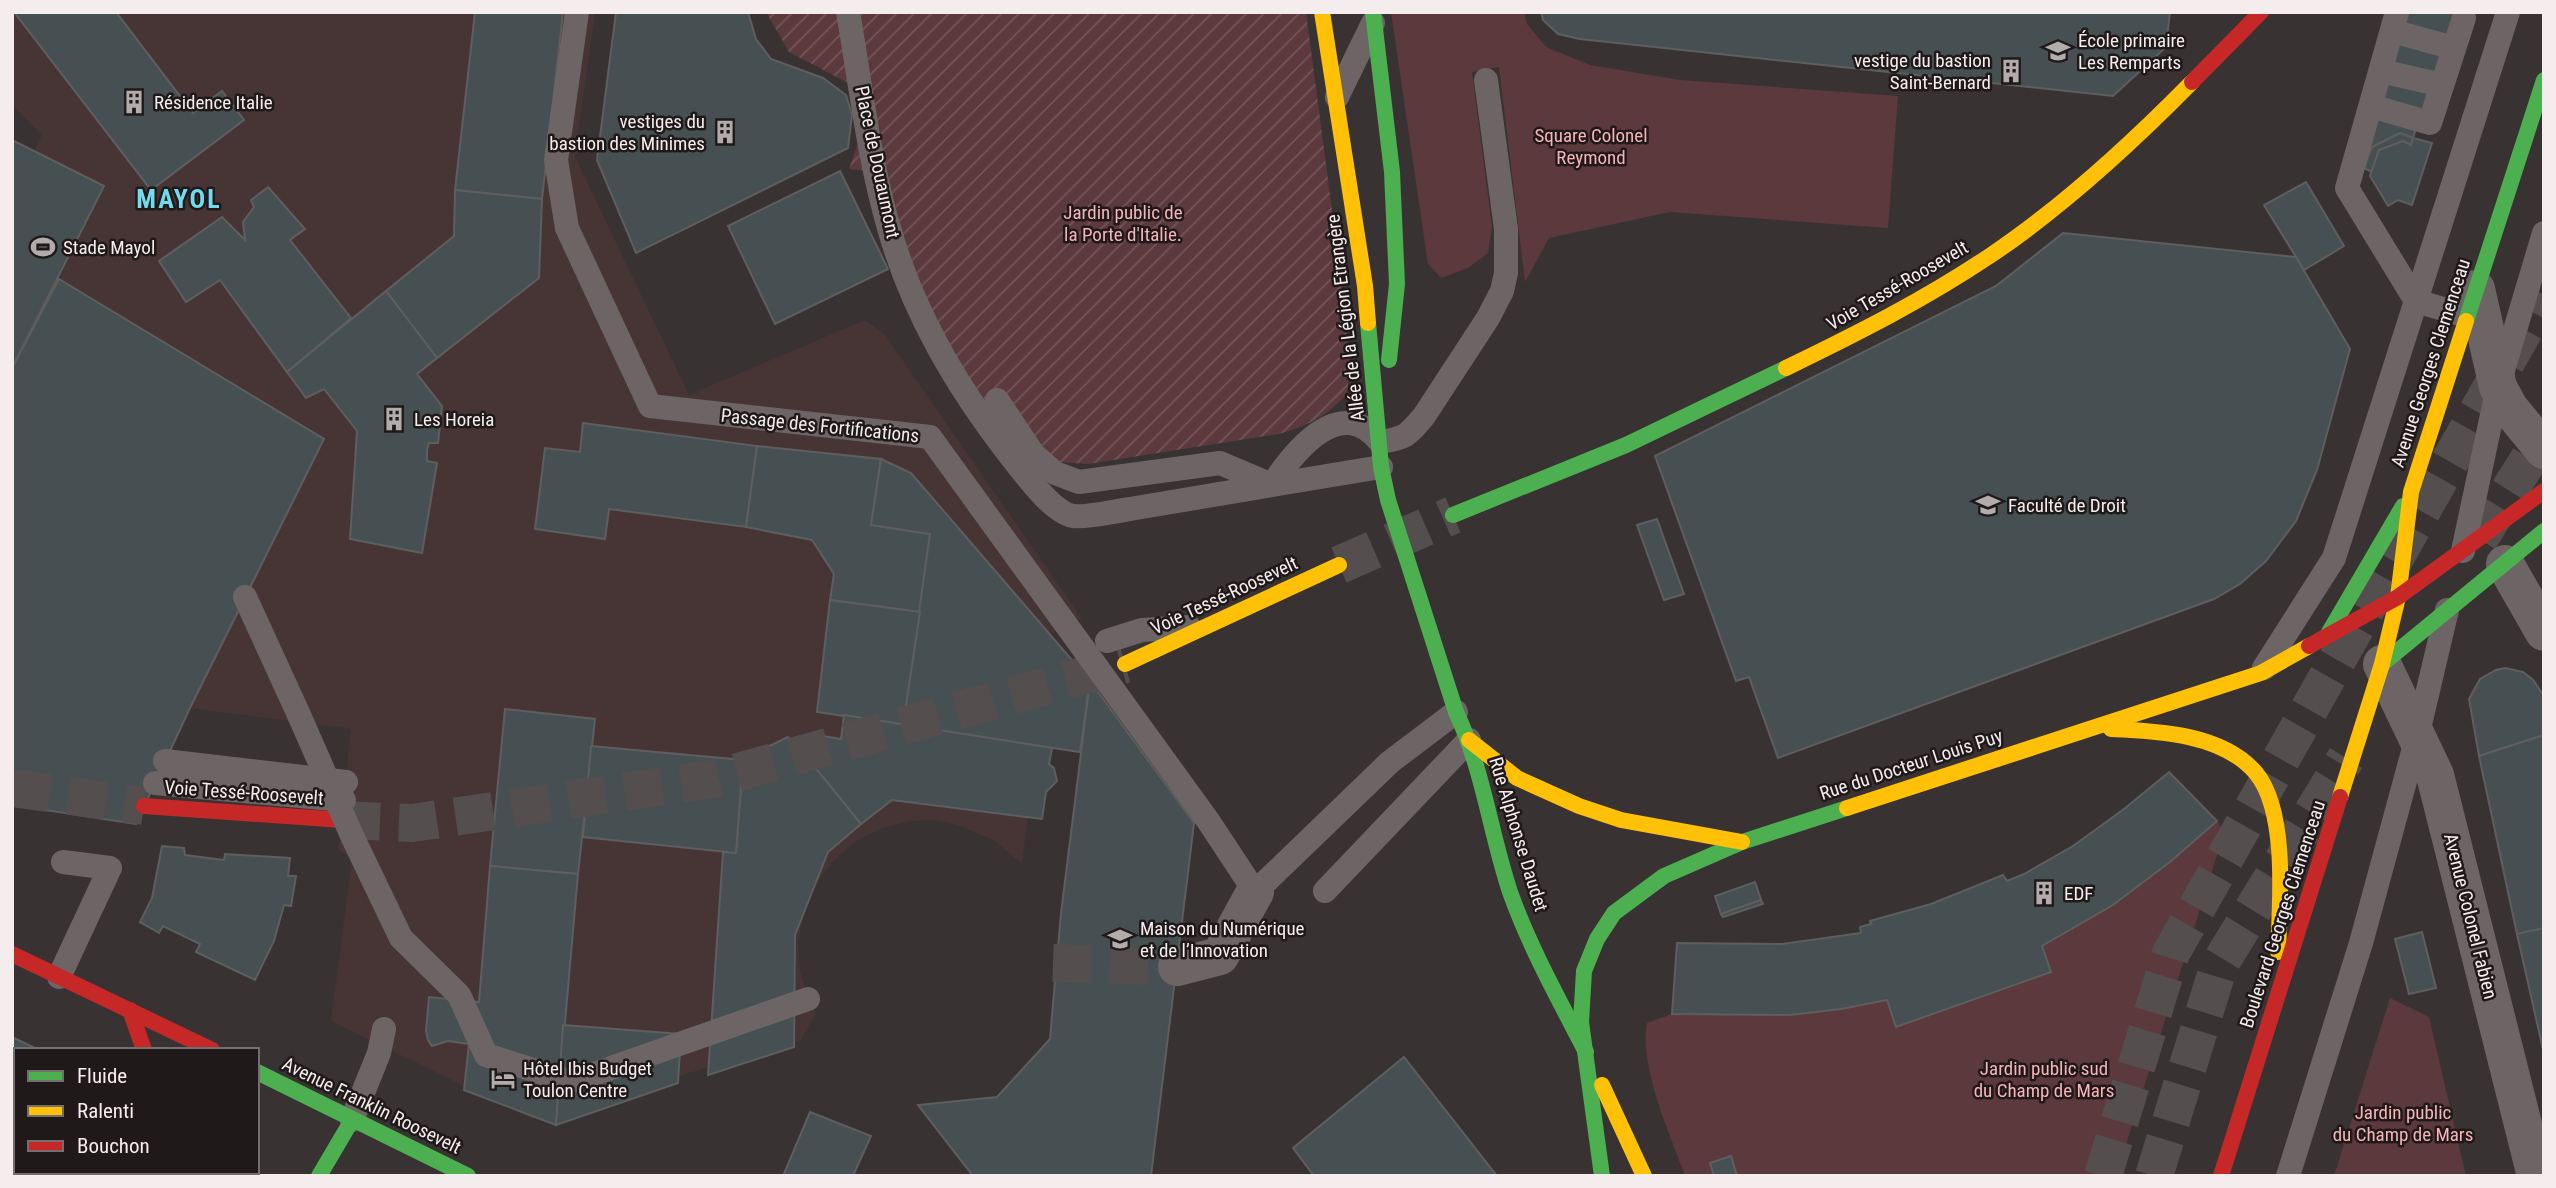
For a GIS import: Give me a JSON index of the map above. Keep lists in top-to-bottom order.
{
  "streets": {
    "main road": [
      "Voie Tessé-Roosevelt",
      "Allée de la Légion Etrangère",
      "Avenue Georges Clemenceau",
      "Rue du Docteur Louis Puy",
      "Rue Alphonse Daudet",
      "Boulevard Georges Clemenceau",
      "Avenue Franklin Roosevelt"
    ],
    "street": ["Avenue Colonel Fabien"],
    "lane": ["Place de Douaumont", "Passage des Fortifications"]
  },
  "crossings": [
    ["Allée de la Légion Etrangère", "Rue Alphonse Daudet"],
    ["Avenue Georges Clemenceau", "Rue du Docteur Louis Puy"],
    ["Avenue Georges Clemenceau", "Boulevard Georges Clemenceau"],
    ["Avenue Georges Clemenceau", "Avenue Colonel Fabien"],
    ["Rue du Docteur Louis Puy", "Rue Alphonse Daudet"],
    ["Rue du Docteur Louis Puy", "Boulevard Georges Clemenceau"],
    ["Boulevard Georges Clemenceau", "Avenue Colonel Fabien"]
  ],
  "districts": ["MAYOL"],
  "parks": [
    "Square Colonel Reymond",
    "Jardin public de la Porte d'Italie.",
    "Jardin public sud du Champ de Mars",
    "Jardin public du Champ de Mars"
  ],
  "places": {
    "school or university": ["École primaire Les Remparts", "Faculté de Droit", "Maison du Numérique et de l’Innovation"],
    "building": [
      "vestige du bastion Saint-Bernard",
      "Résidence Italie",
      "vestiges du bastion des Minimes",
      "Les Horeia",
      "EDF"
    ],
    "sports": ["Stade Mayol"],
    "hotel": ["Hôtel Ibis Budget Toulon Centre"]
  },
  "legend": ["Fluide", "Ralenti", "Bouchon"]
}
